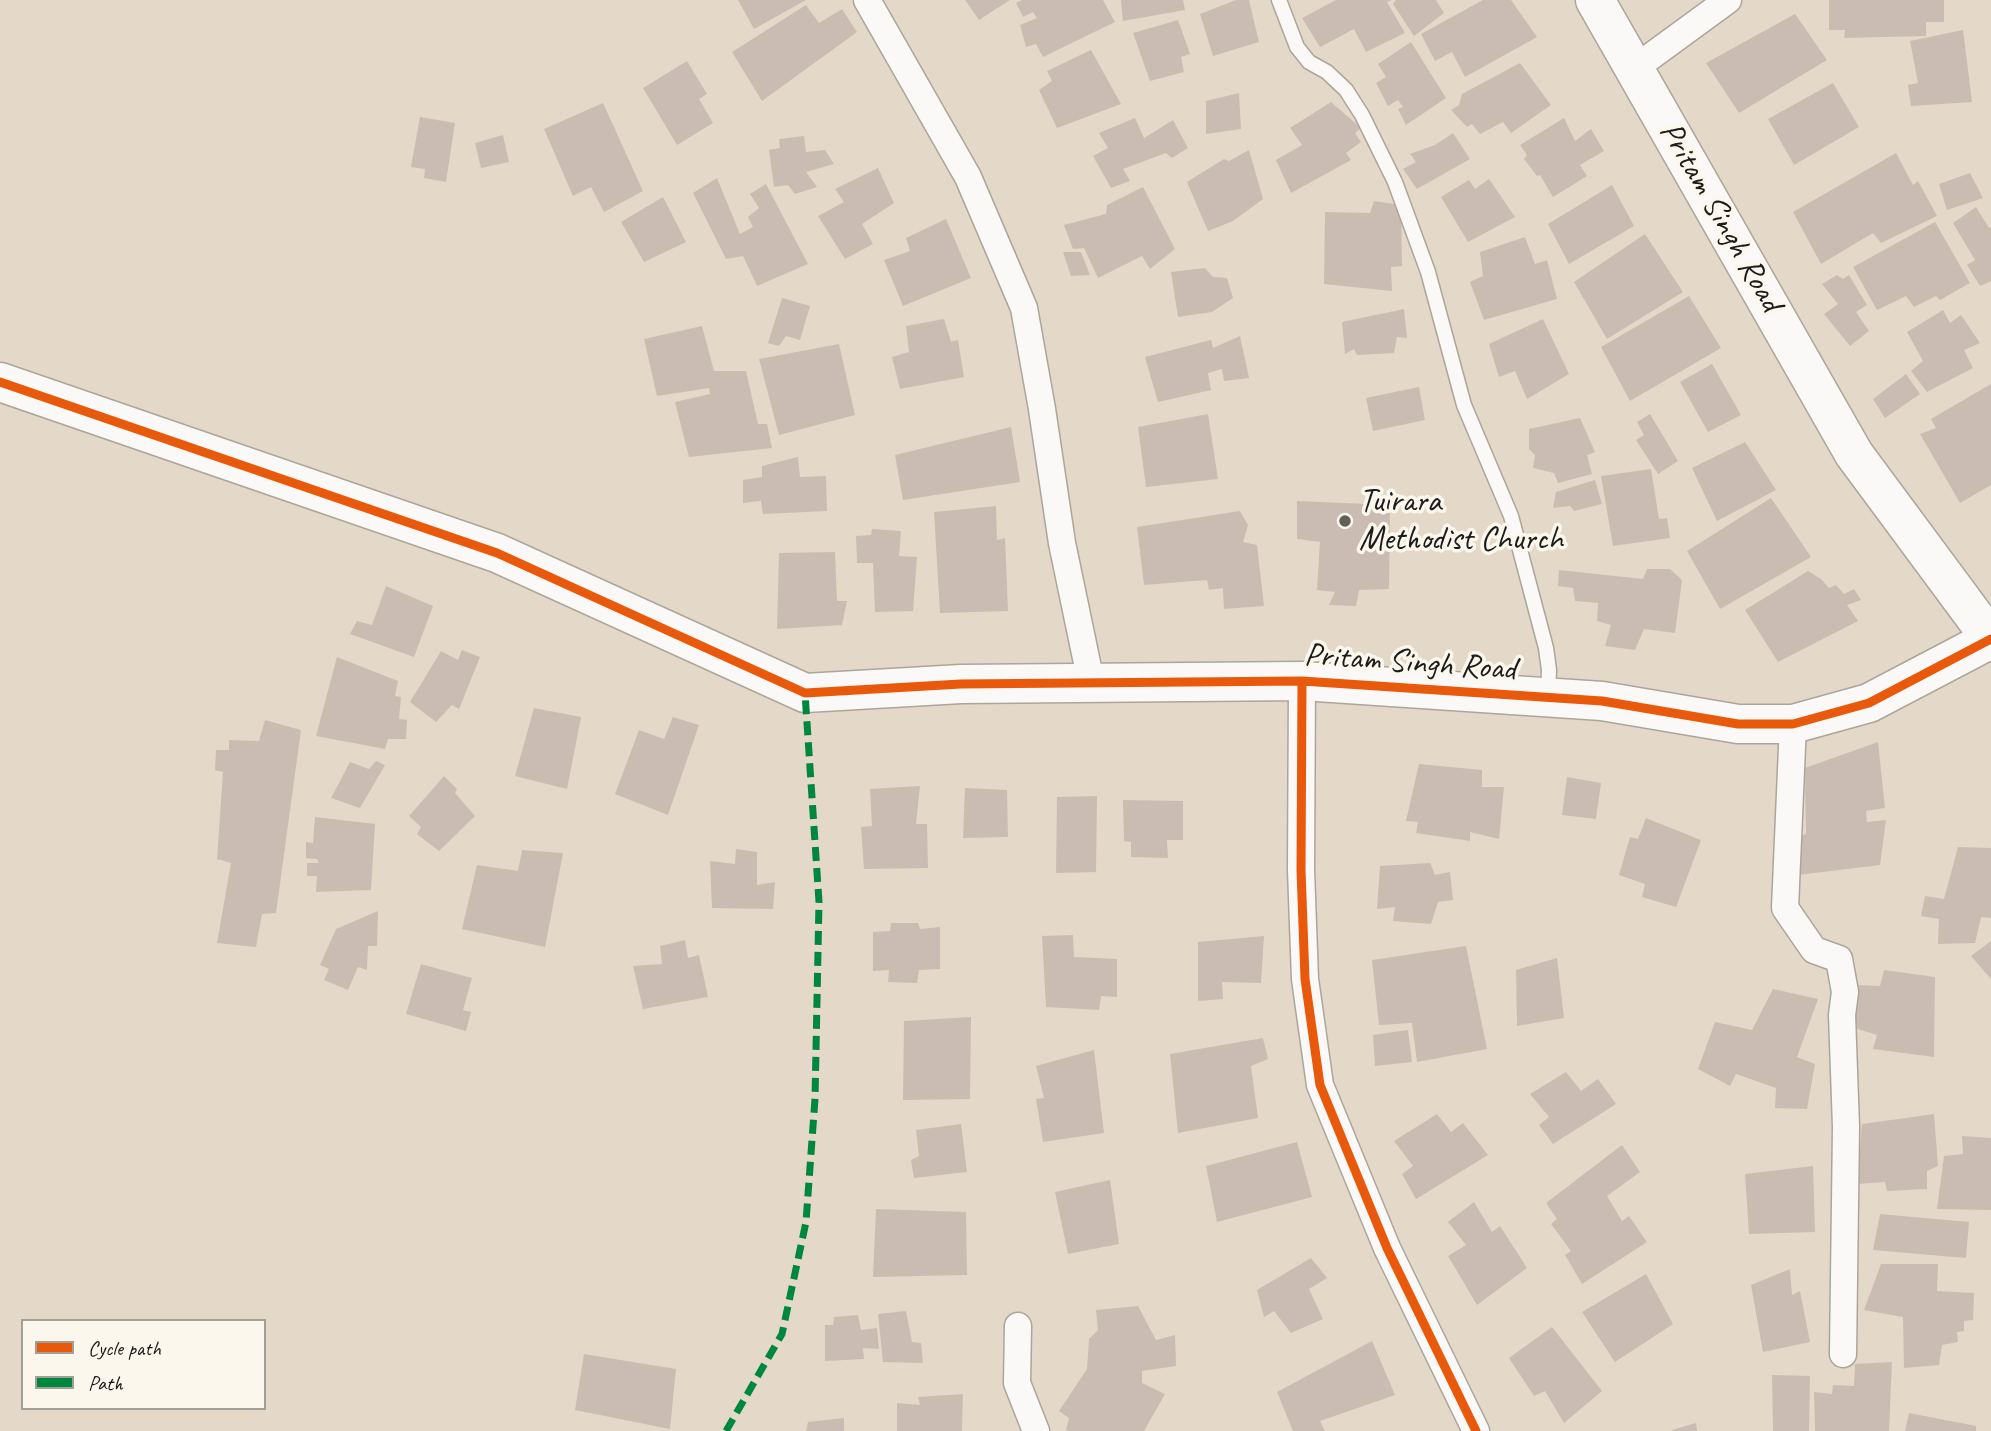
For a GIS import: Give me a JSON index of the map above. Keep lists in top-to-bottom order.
{
  "streets": {
    "street": ["Pritam Singh Road"]
  },
  "places": ["Tuirara Methodist Church"],
  "legend": ["Cycle path", "Path"]
}
